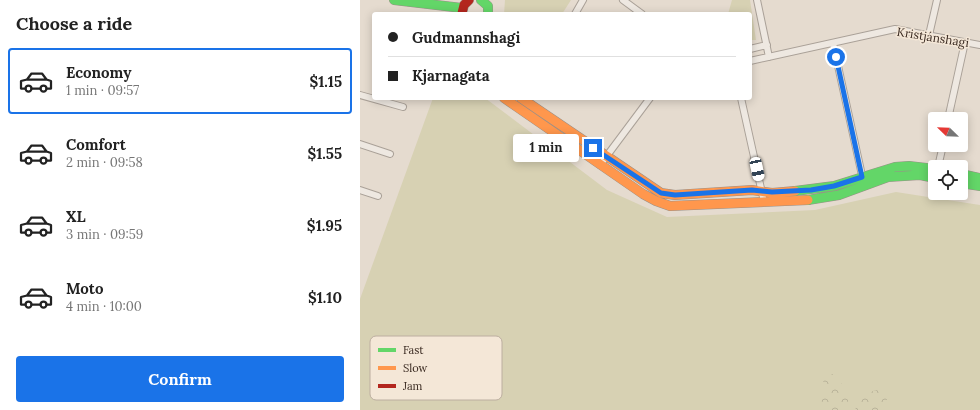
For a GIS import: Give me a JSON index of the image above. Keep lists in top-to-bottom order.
{
  "streets": {
    "street": ["Kristjánshagi"]
  },
  "legend": ["Fast", "Slow", "Jam"],
  "north": "top left",
  "page": {
    "heading": "Choose a ride",
    "banner": ["Gudmannshagi", "Kjarnagata"],
    "list": [
      {
        "name": "Economy",
        "note": "1 min · 09:57",
        "value": "$1.15"
      },
      {
        "name": "Comfort",
        "note": "2 min · 09:58",
        "value": "$1.55"
      },
      {
        "name": "XL",
        "note": "3 min · 09:59",
        "value": "$1.95"
      },
      {
        "name": "Moto",
        "note": "4 min · 10:00",
        "value": "$1.10"
      }
    ],
    "bubble": "1 min",
    "buttons": "Confirm"
  }
}
